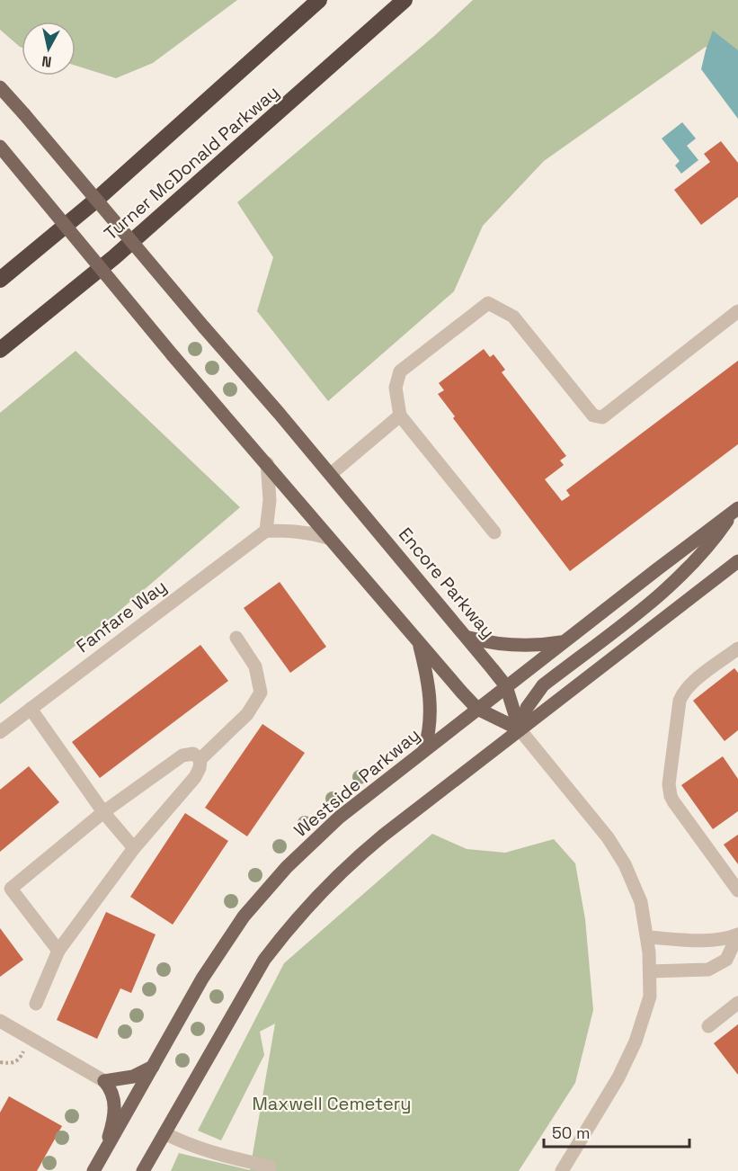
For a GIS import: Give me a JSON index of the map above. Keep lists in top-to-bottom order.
{
  "streets": {
    "highway": ["Turner McDonald Parkway"],
    "main road": ["Encore Parkway", "Westside Parkway"],
    "street": ["Fanfare Way"]
  },
  "crossings": [
    ["Encore Parkway", "Westside Parkway"]
  ],
  "parks": ["Maxwell Cemetery"],
  "scale_bar": "50 m",
  "north": "bottom"
}
